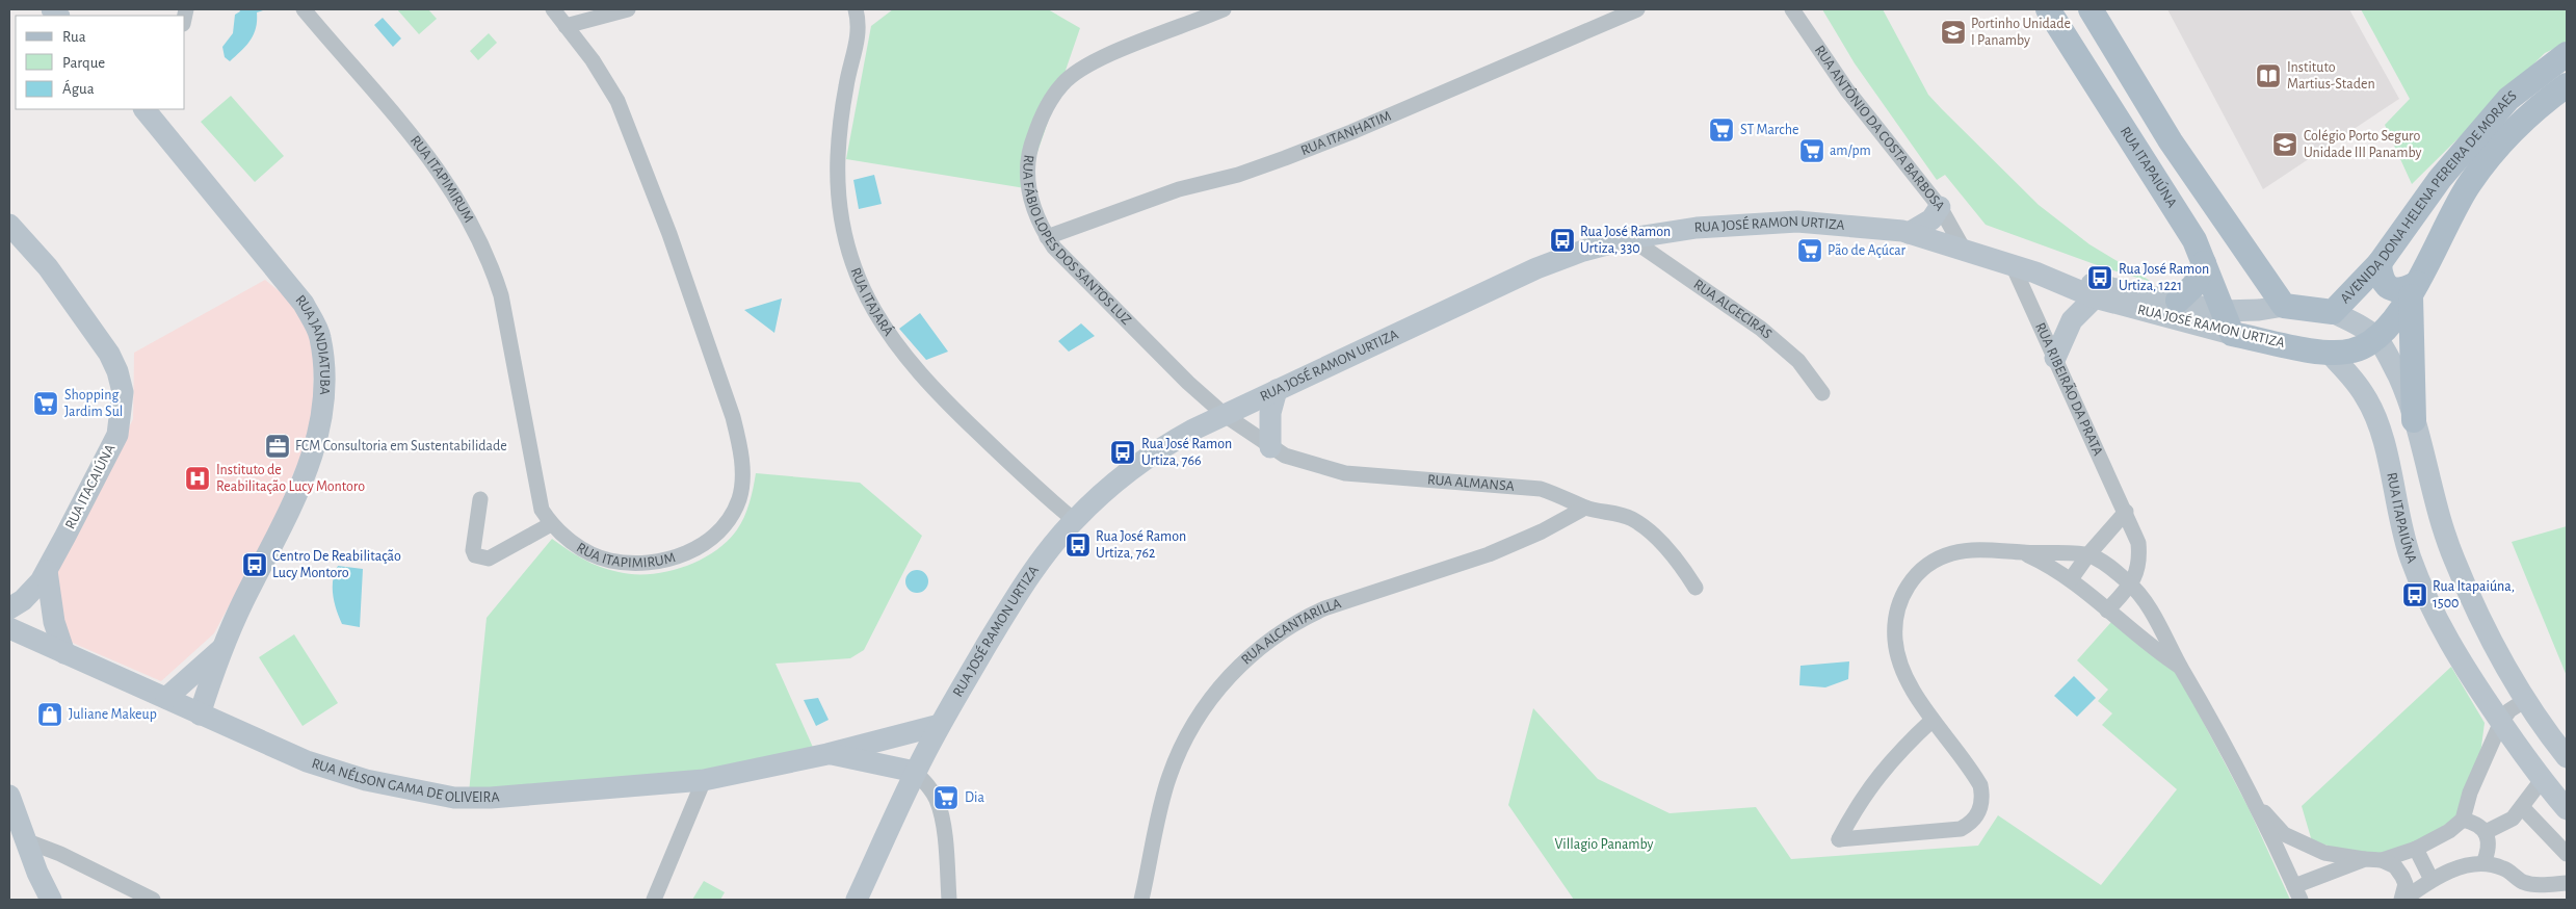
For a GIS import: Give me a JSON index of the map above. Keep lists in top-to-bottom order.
{
  "streets": {
    "main road": [
      "RUA ITAPAIÚNA",
      "AVENIDA DONA HELENA PEREIRA DE MORAES",
      "RUA JOSÉ RAMON URTIZA",
      "RUA JANDIATUBA",
      "RUA ITACAIÚNA",
      "RUA NÉLSON GAMA DE OLIVEIRA"
    ],
    "street": [
      "RUA ANTÔNIO DA COSTA BARBOSA",
      "RUA ITANHATIM",
      "RUA ITAPIMIRUM",
      "RUA FÁBIO LOPES DOS SANTOS LUZ",
      "RUA ITAJARÁ",
      "RUA ALGECIRAS",
      "RUA RIBEIRÃO DA PRATA",
      "RUA ALMANSA",
      "RUA ALCANTARILLA"
    ]
  },
  "crossings": [
    ["RUA ANTÔNIO DA COSTA BARBOSA", "RUA JOSÉ RAMON URTIZA"],
    ["RUA ITANHATIM", "RUA FÁBIO LOPES DOS SANTOS LUZ"],
    ["RUA ITAPAIÚNA", "AVENIDA DONA HELENA PEREIRA DE MORAES"],
    ["RUA ITAPAIÚNA", "RUA JOSÉ RAMON URTIZA"],
    ["AVENIDA DONA HELENA PEREIRA DE MORAES", "RUA JOSÉ RAMON URTIZA"],
    ["RUA JOSÉ RAMON URTIZA", "RUA FÁBIO LOPES DOS SANTOS LUZ"],
    ["RUA JOSÉ RAMON URTIZA", "RUA ITAJARÁ"],
    ["RUA JOSÉ RAMON URTIZA", "RUA ALGECIRAS"],
    ["RUA JOSÉ RAMON URTIZA", "RUA RIBEIRÃO DA PRATA"],
    ["RUA JOSÉ RAMON URTIZA", "RUA ALMANSA"],
    ["RUA JOSÉ RAMON URTIZA", "RUA NÉLSON GAMA DE OLIVEIRA"],
    ["RUA FÁBIO LOPES DOS SANTOS LUZ", "RUA ALMANSA"],
    ["RUA JANDIATUBA", "RUA NÉLSON GAMA DE OLIVEIRA"],
    ["RUA ALMANSA", "RUA ALCANTARILLA"]
  ],
  "parks": ["Villagio Panamby"],
  "places": {
    "school or university": ["Portinho Unidade I Panamby", "Colégio Porto Seguro Unidade III Panamby"],
    "library": ["Instituto Martius-Staden"],
    "supermarket": [
      "ST Marche",
      "am/pm",
      "Pão de Açúcar",
      "Shopping Jardim Sul",
      "Dia"
    ],
    "bus stop": [
      "Rua José Ramon Urtiza, 330",
      "Rua José Ramon Urtiza, 1221",
      "Rua José Ramon Urtiza, 766",
      "Rua José Ramon Urtiza, 762",
      "Centro De Reabilitação Lucy Montoro",
      "Rua Itapaiúna, 1500"
    ],
    "office": ["FCM Consultoria em Sustentabilidade"],
    "hospital": ["Instituto de Reabilitação Lucy Montoro"],
    "shop": ["Juliane Makeup"]
  },
  "legend": ["Rua", "Parque", "Água"]
}
